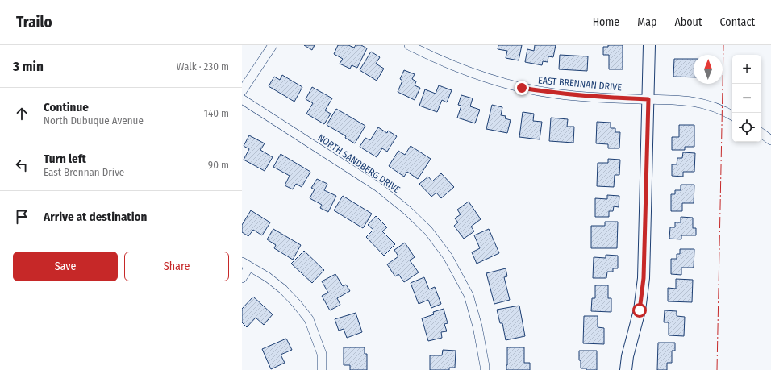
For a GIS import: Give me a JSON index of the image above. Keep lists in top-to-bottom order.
{
  "streets": {
    "street": ["EAST BRENNAN DRIVE", "NORTH SANDBERG DRIVE"]
  },
  "north": "top",
  "page": {
    "header": "Trailo",
    "nav": [
      "Home",
      "Map",
      "About",
      "Contact"
    ],
    "heading": ["3 min", "Walk · 230 m"],
    "map_buttons": ["+", "−"],
    "list": [
      ["Continue", "North Dubuque Avenue", "140 m"],
      ["Turn left", "East Brennan Drive", "90 m"],
      "Arrive at destination"
    ],
    "buttons": ["Save", "Share"]
  }
}
